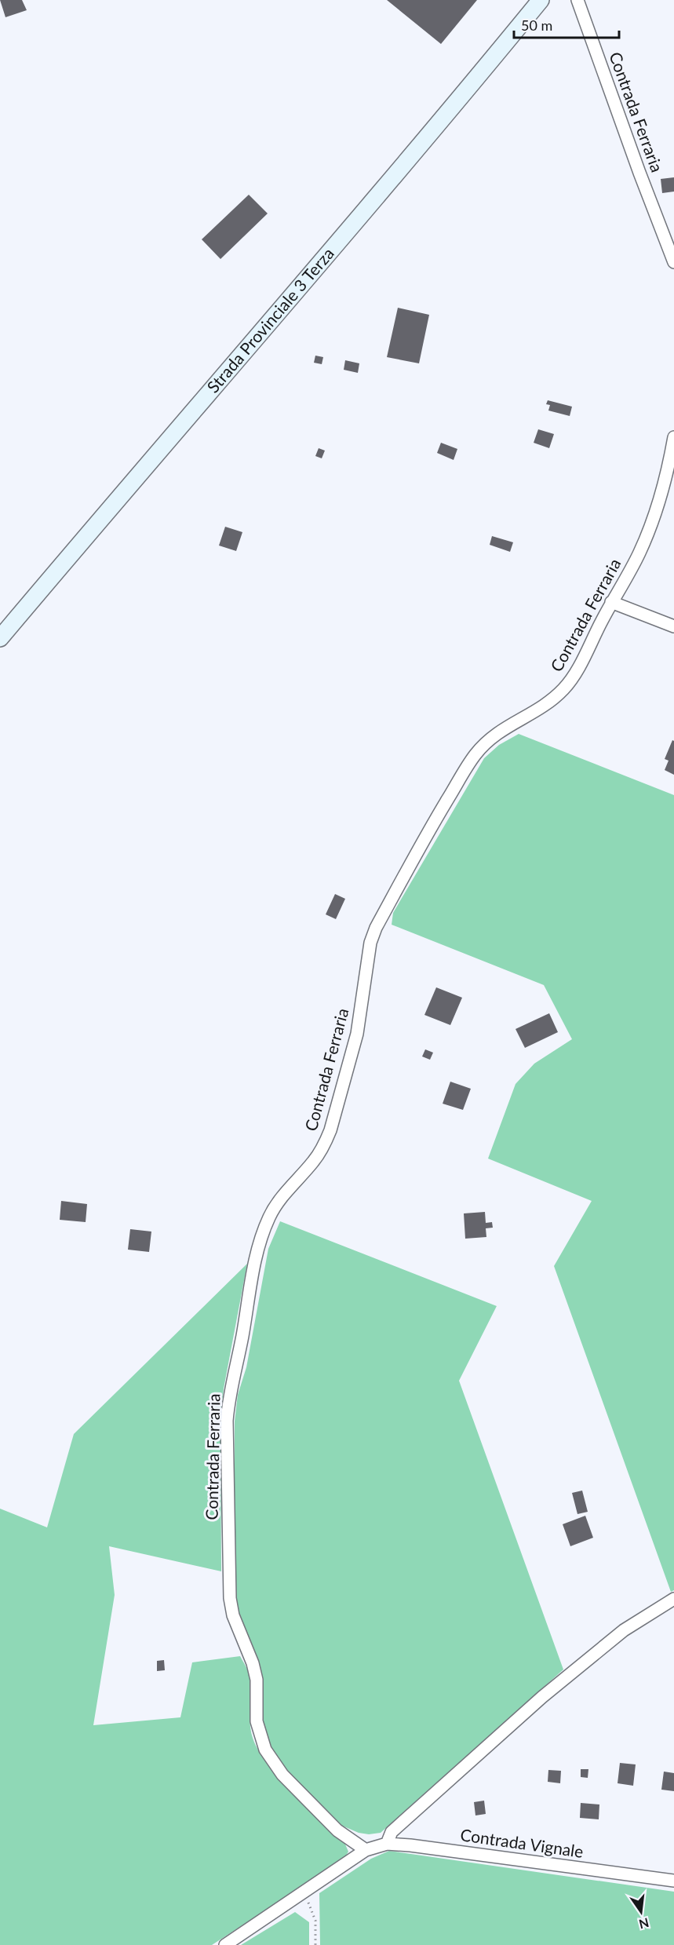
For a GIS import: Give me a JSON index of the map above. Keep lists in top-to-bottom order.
{
  "streets": {
    "street": ["Contrada Ferraria", "Strada Provinciale 3 Terza", "Contrada Vignale"]
  },
  "crossings": [
    ["Contrada Ferraria", "Contrada Vignale"]
  ],
  "scale_bar": "50 m",
  "north": "bottom"
}
